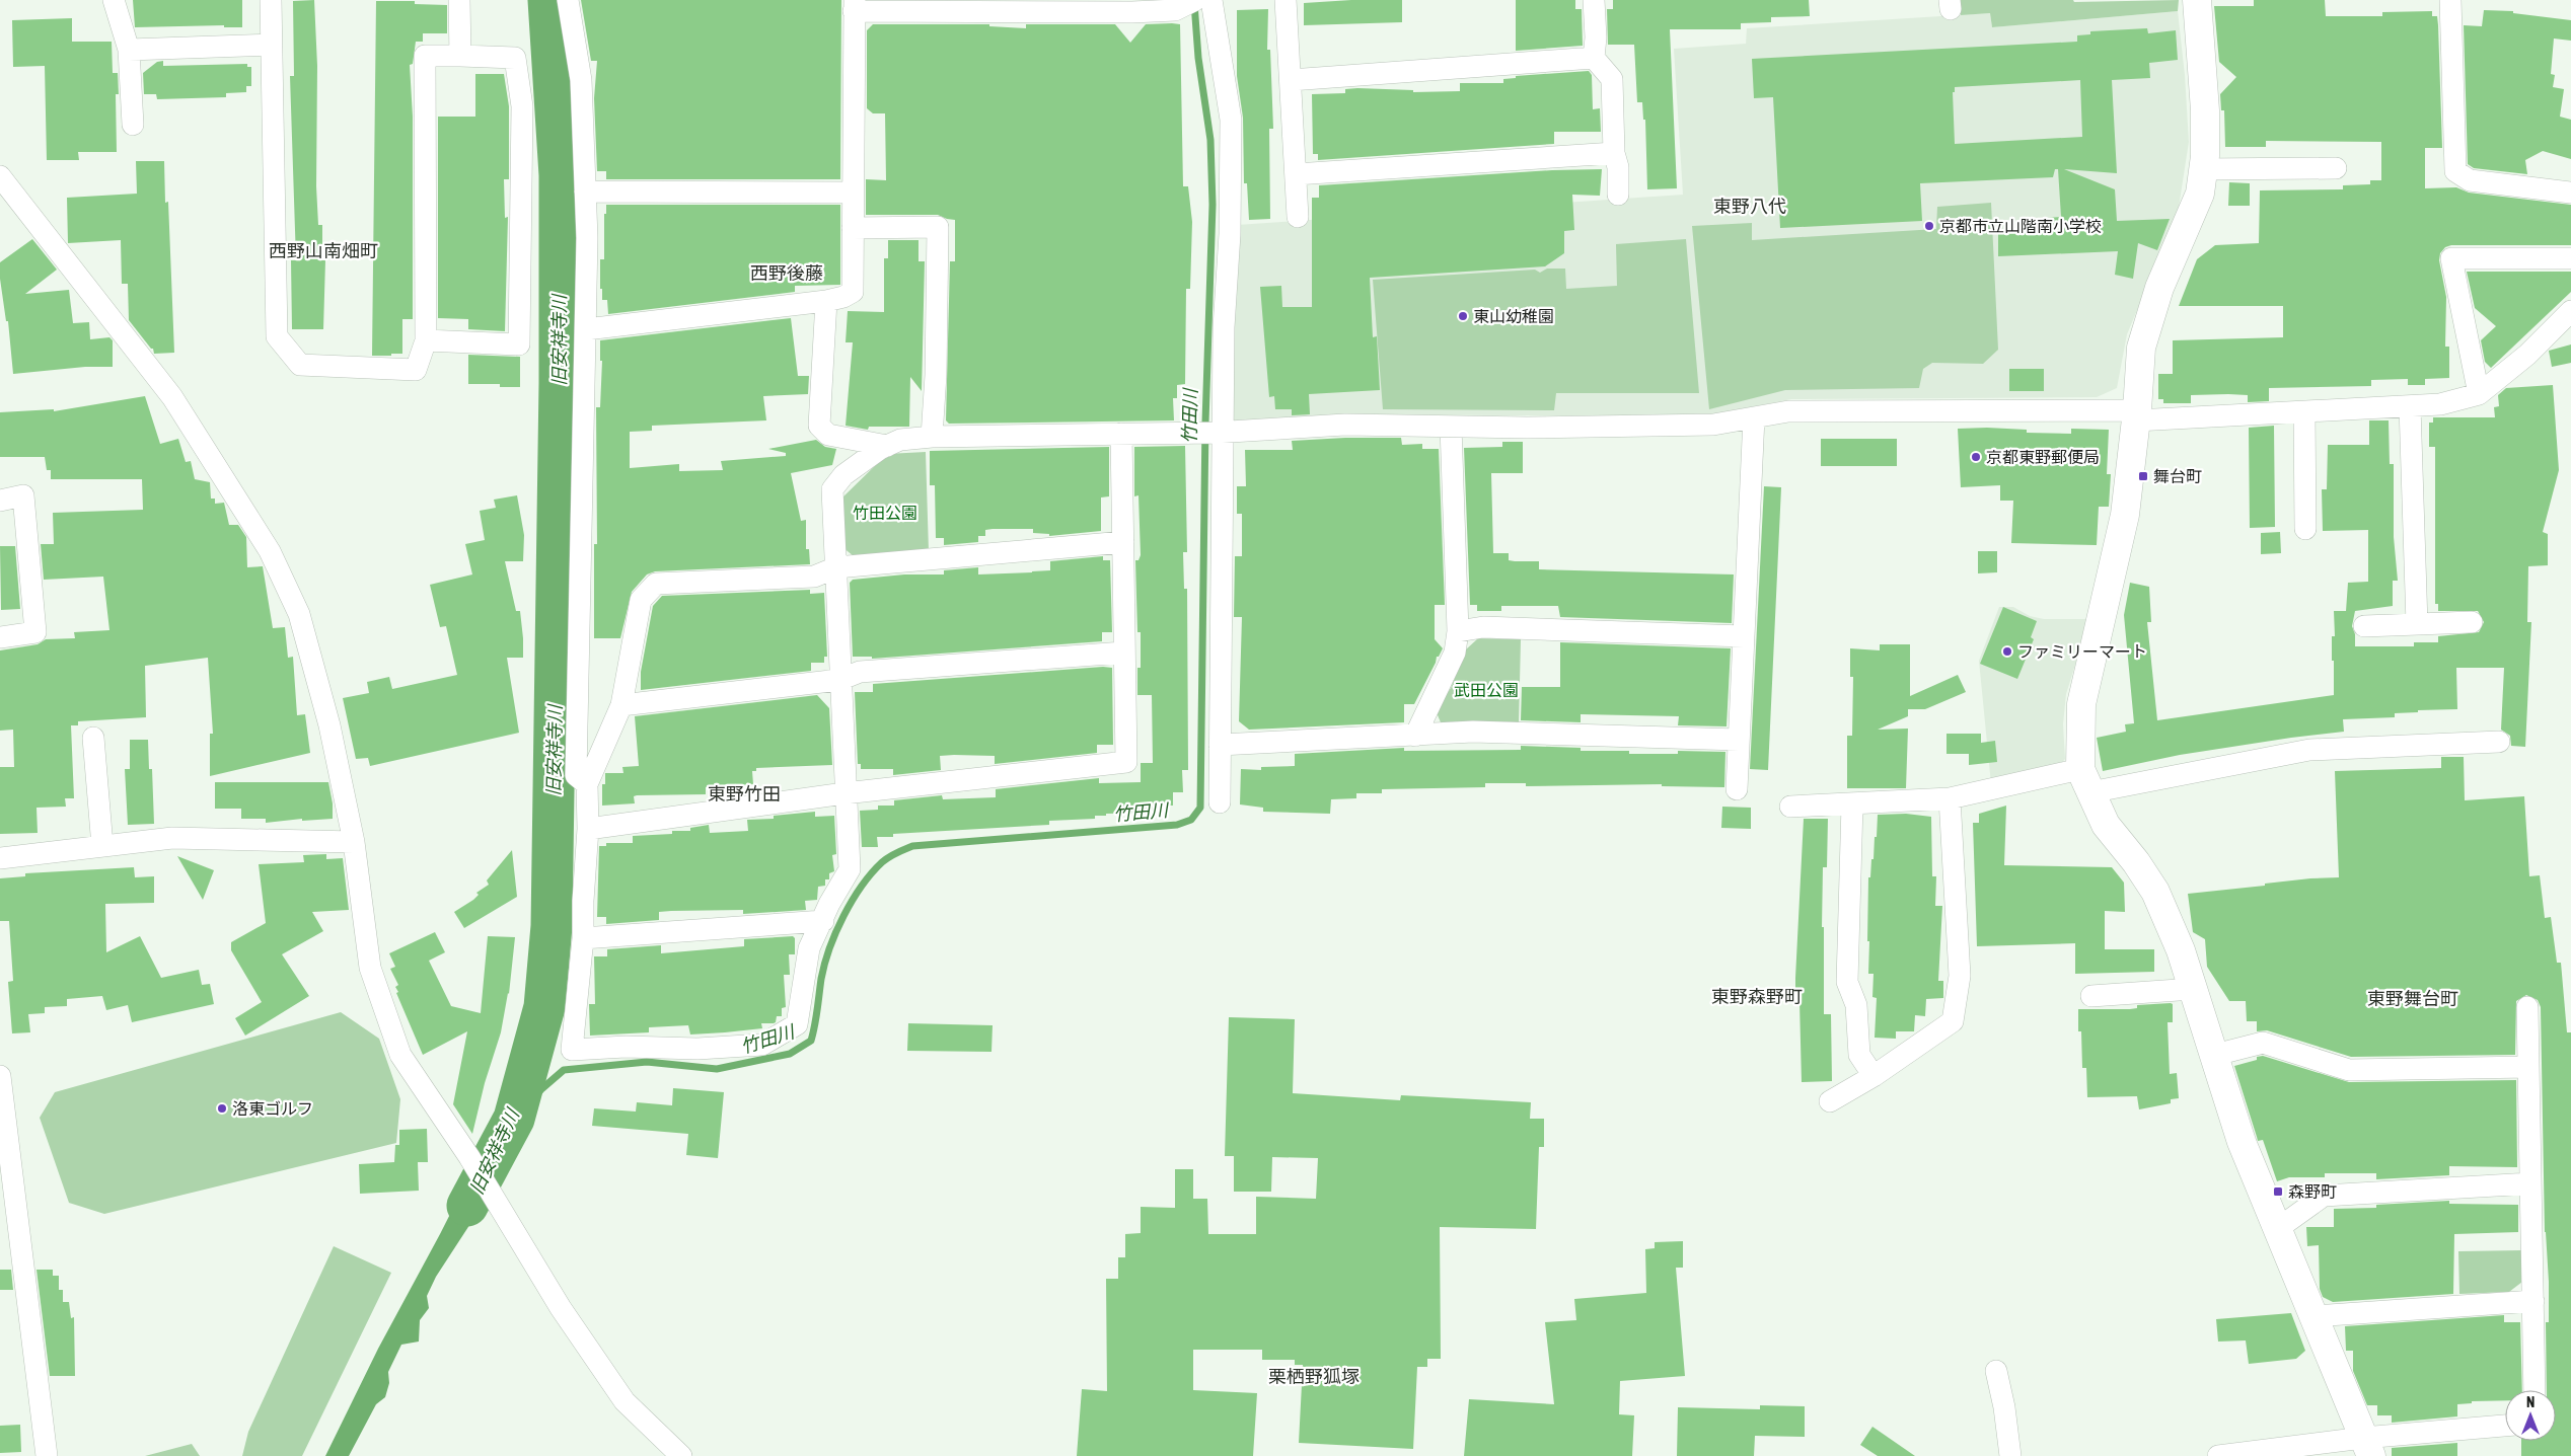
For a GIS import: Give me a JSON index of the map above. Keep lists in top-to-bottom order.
{
  "districts": [
    "東野八代",
    "西野山南畑町",
    "西野後藤",
    "東野竹田",
    "東野森野町",
    "東野舞台町",
    "栗栖野狐塚"
  ],
  "water": ["旧安祥寺川", "竹田川"],
  "parks": ["竹田公園", "武田公園"],
  "places": {
    "other": [
      "京都市立山階南小学校",
      "東山幼稚園",
      "京都東野郵便局",
      "ファミリーマート",
      "洛東ゴルフ"
    ],
    "transit": ["舞台町", "森野町"]
  },
  "north": "top"
}
